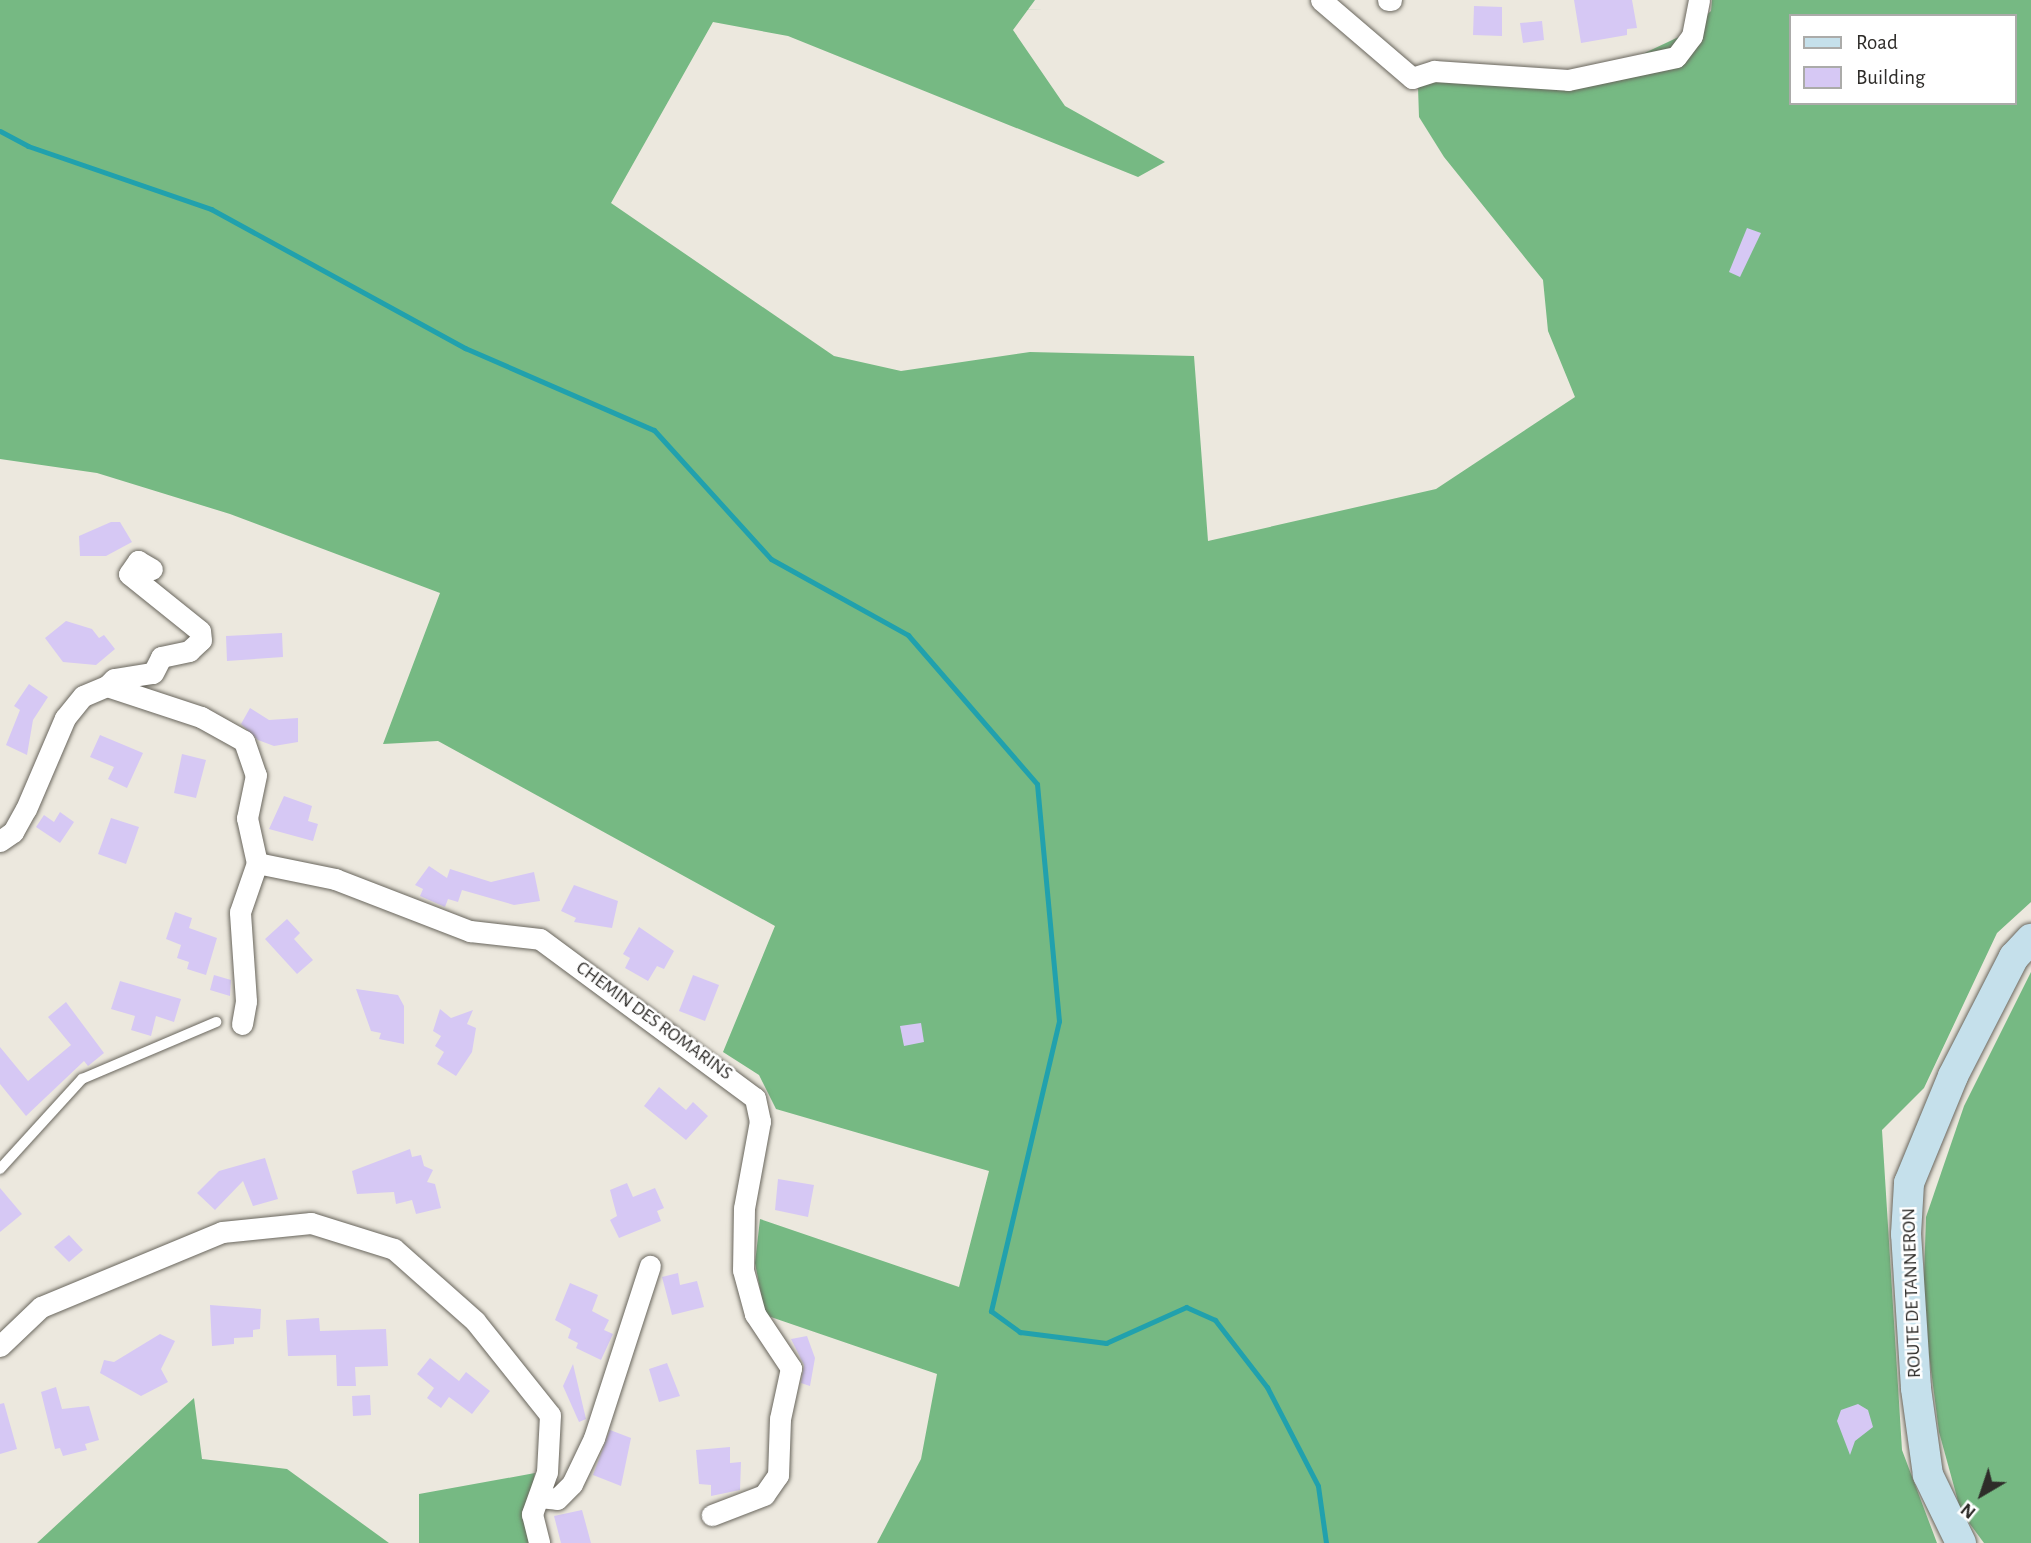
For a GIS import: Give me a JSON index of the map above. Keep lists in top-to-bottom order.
{
  "streets": {
    "street": ["CHEMIN DES ROMARINS", "ROUTE DE TANNERON"]
  },
  "legend": ["Road", "Building"],
  "north": "bottom left"
}
